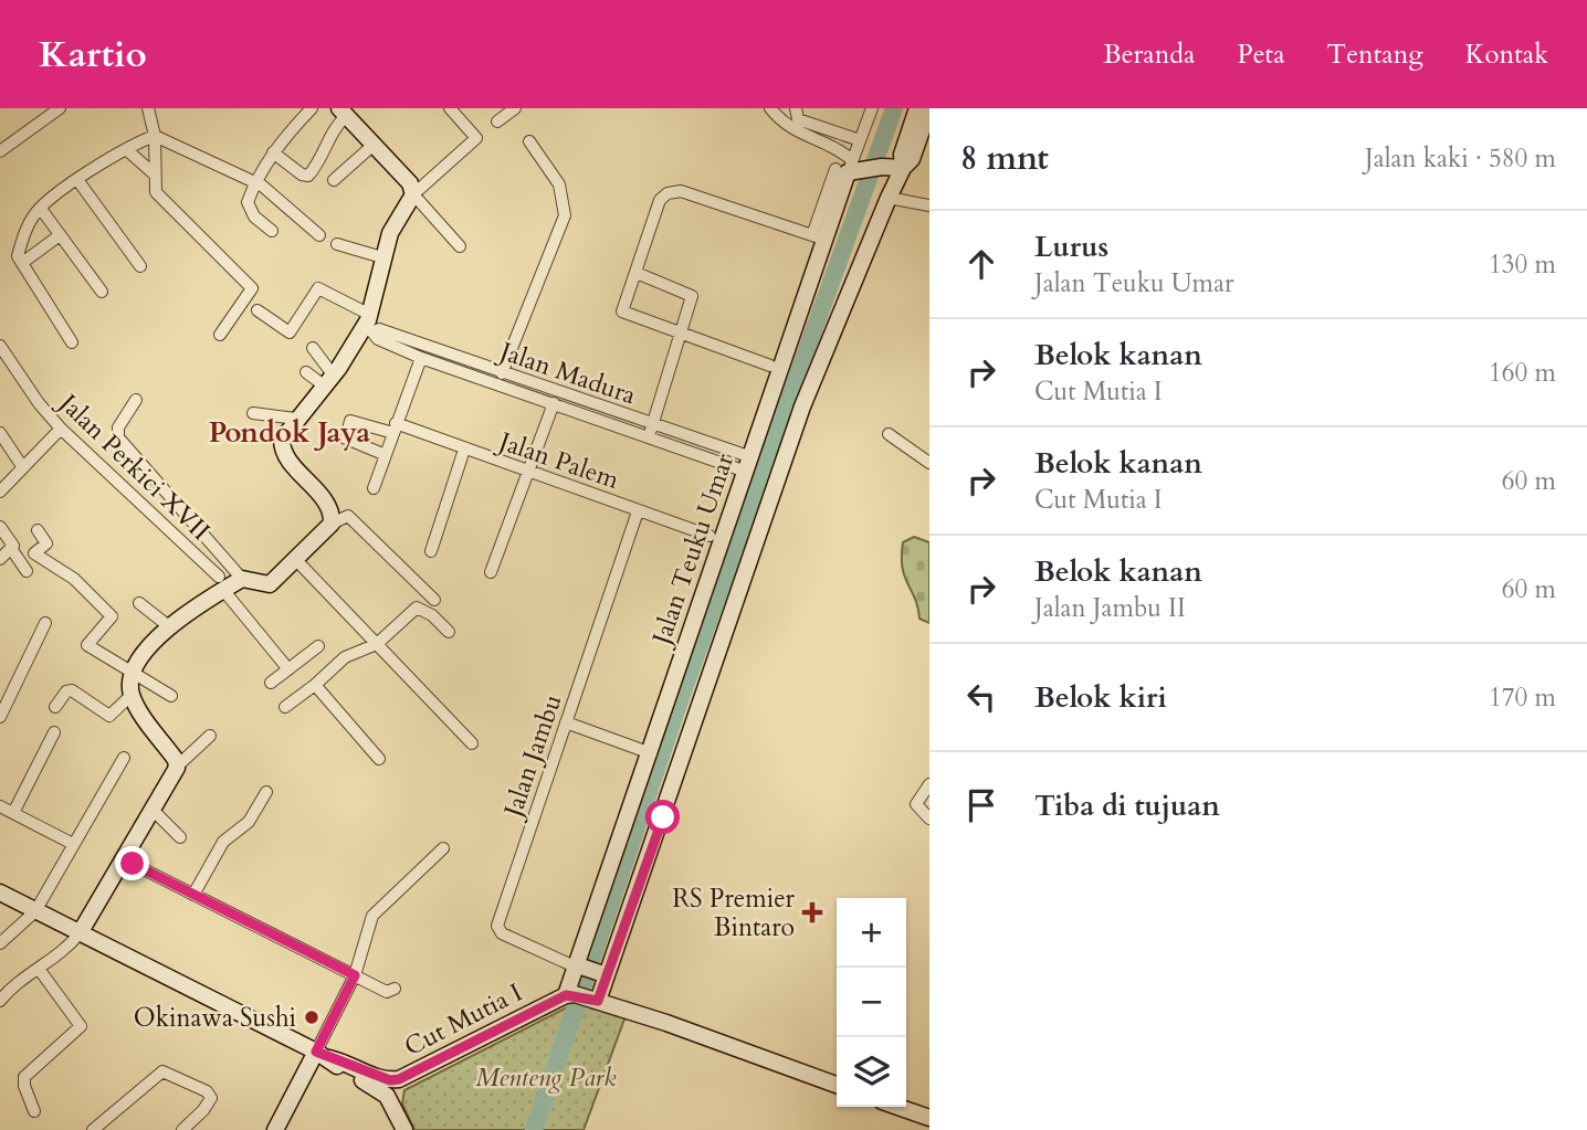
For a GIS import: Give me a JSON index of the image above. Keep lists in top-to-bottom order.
{
  "streets": {
    "main road": ["Jalan Teuku Umar", "Cut Mutia I"],
    "street": [
      "Jalan Madura",
      "Jalan Palem",
      "Jalan Perkici XVII",
      "Jalan Jambu"
    ]
  },
  "crossings": [
    ["Jalan Madura", "Jalan Teuku Umar"],
    ["Jalan Palem", "Jalan Jambu"],
    ["Jalan Teuku Umar", "Jalan Jambu"],
    ["Jalan Teuku Umar", "Cut Mutia I"]
  ],
  "districts": ["Pondok Jaya"],
  "parks": ["Menteng Park"],
  "places": {
    "health": ["RS Premier Bintaro"],
    "other": ["Okinawa Sushi"]
  },
  "page": {
    "header": "Kartio",
    "nav": [
      "Beranda",
      "Peta",
      "Tentang",
      "Kontak"
    ],
    "heading": ["8 mnt", "Jalan kaki · 580 m"],
    "list": [
      ["Lurus", "Jalan Teuku Umar", "130 m"],
      ["Belok kanan", "Cut Mutia I", "160 m"],
      ["Belok kanan", "Cut Mutia I", "60 m"],
      ["Belok kanan", "Jalan Jambu II", "60 m"],
      ["Belok kiri", "170 m"],
      "Tiba di tujuan"
    ],
    "map_buttons": ["+", "−"]
  }
}
